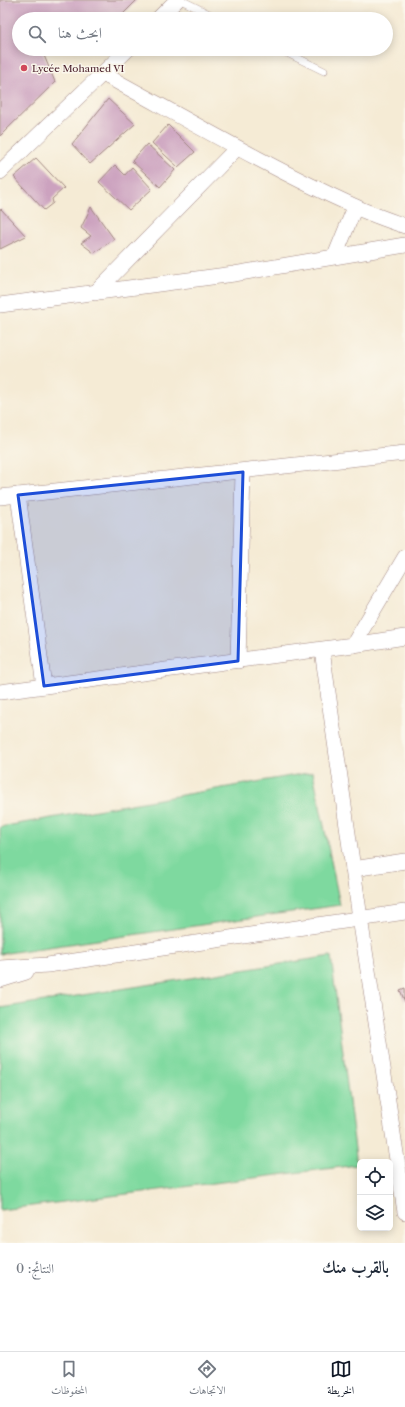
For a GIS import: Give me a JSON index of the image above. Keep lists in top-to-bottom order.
{
  "places": ["Lycée Mohamed VI"],
  "page": {
    "search": "ابحث هنا",
    "heading": ["بالقرب منك", "النتائج: 0"],
    "nav": ["الخريطة", "الاتجاهات", "المحفوظات"]
  }
}
